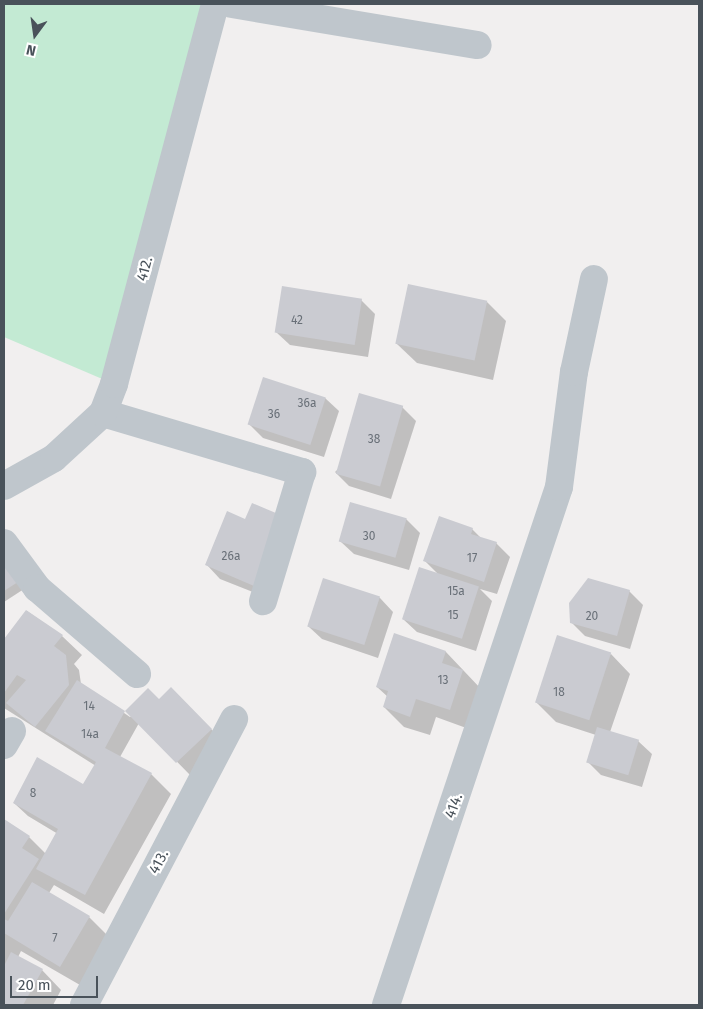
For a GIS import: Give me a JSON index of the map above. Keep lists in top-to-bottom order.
{
  "streets": {
    "street": ["412.", "414.", "413."]
  },
  "house_numbers": [
    "42",
    "36a",
    "36",
    "38",
    "30",
    "26a",
    "17",
    "15a",
    "15",
    "20",
    "13",
    "18",
    "14",
    "14a",
    "8",
    "7"
  ],
  "scale_bar": "20 m",
  "north": "bottom"
}
